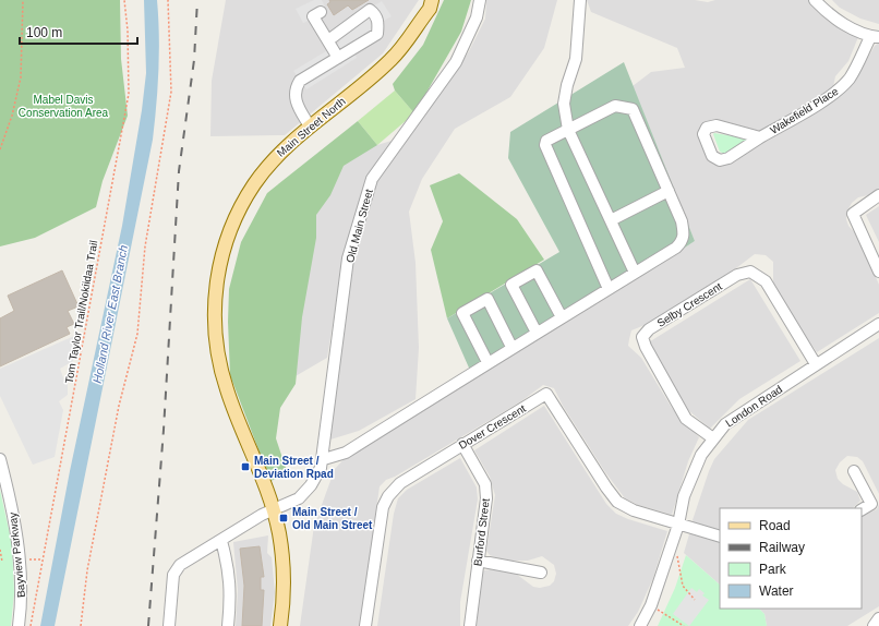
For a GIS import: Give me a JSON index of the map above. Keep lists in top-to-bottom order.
{
  "streets": {
    "main road": ["Main Street North"],
    "street": [
      "Wakefield Place",
      "Old Main Street",
      "Selby Crescent",
      "London Road",
      "Dover Crescent",
      "Burford Street",
      "Bayview Parkway"
    ],
    "path": ["Tom Taylor Trail/Nokiidaa Trail"]
  },
  "crossings": [
    ["Main Street North", "Old Main Street"],
    ["Selby Crescent", "London Road"],
    ["London Road", "Dover Crescent"],
    ["Dover Crescent", "Burford Street"]
  ],
  "water": ["Holland River East Branch"],
  "parks": ["Mabel Davis Conservation Area"],
  "places": {
    "transit": ["Main Street / Deviation Rpad", "Main Street / Old Main Street"]
  },
  "legend": [
    "Road",
    "Railway",
    "Park",
    "Water"
  ],
  "scale_bar": "100 m"
}
